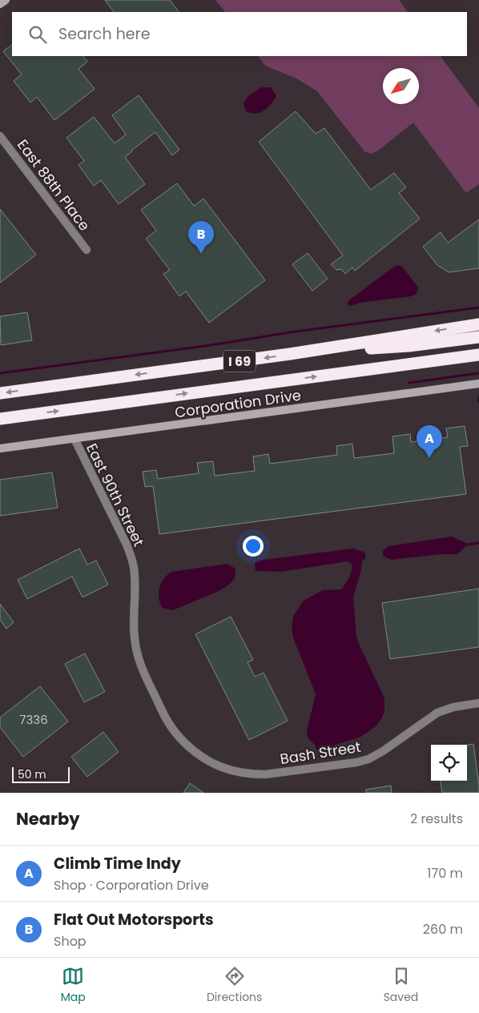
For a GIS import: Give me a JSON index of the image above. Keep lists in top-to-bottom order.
{
  "streets": {
    "highway": ["I 69"],
    "street": [
      "East 88th Place",
      "Corporation Drive",
      "East 90th Street",
      "Bash Street"
    ]
  },
  "crossings": [
    ["Corporation Drive", "East 90th Street"],
    ["East 90th Street", "Bash Street"]
  ],
  "house_numbers": ["7336"],
  "scale_bar": "50 m",
  "north": "bottom left",
  "page": {
    "search": "Search here",
    "pins": ["B", "A"],
    "scale": "50 m",
    "heading": ["Nearby", "2 results"],
    "list": [
      {
        "mark": "A",
        "name": "Climb Time Indy",
        "note": "Shop · Corporation Drive",
        "value": "170 m"
      },
      {
        "mark": "B",
        "name": "Flat Out Motorsports",
        "note": "Shop",
        "value": "260 m"
      }
    ],
    "nav": ["Map", "Directions", "Saved"]
  }
}
